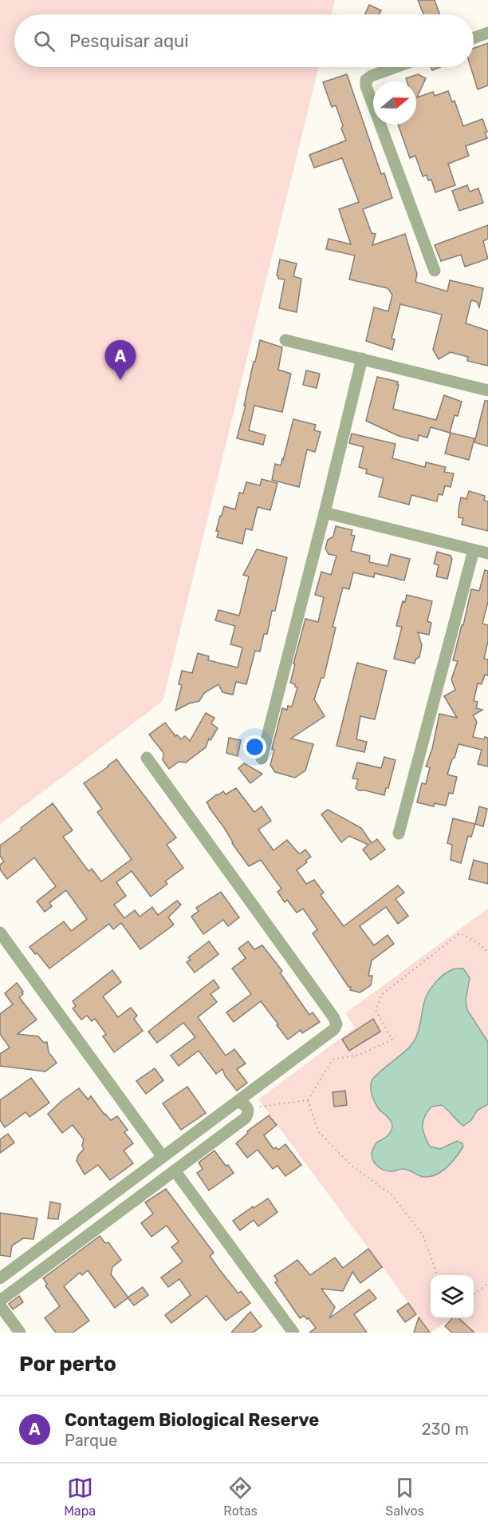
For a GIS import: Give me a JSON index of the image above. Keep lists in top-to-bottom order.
{
  "north": "right",
  "page": {
    "search": "Pesquisar aqui",
    "pins": "A",
    "heading": "Por perto",
    "list": [
      {
        "mark": "A",
        "name": "Contagem Biological Reserve",
        "note": "Parque",
        "value": "230 m"
      }
    ],
    "nav": ["Mapa", "Rotas", "Salvos"]
  }
}
